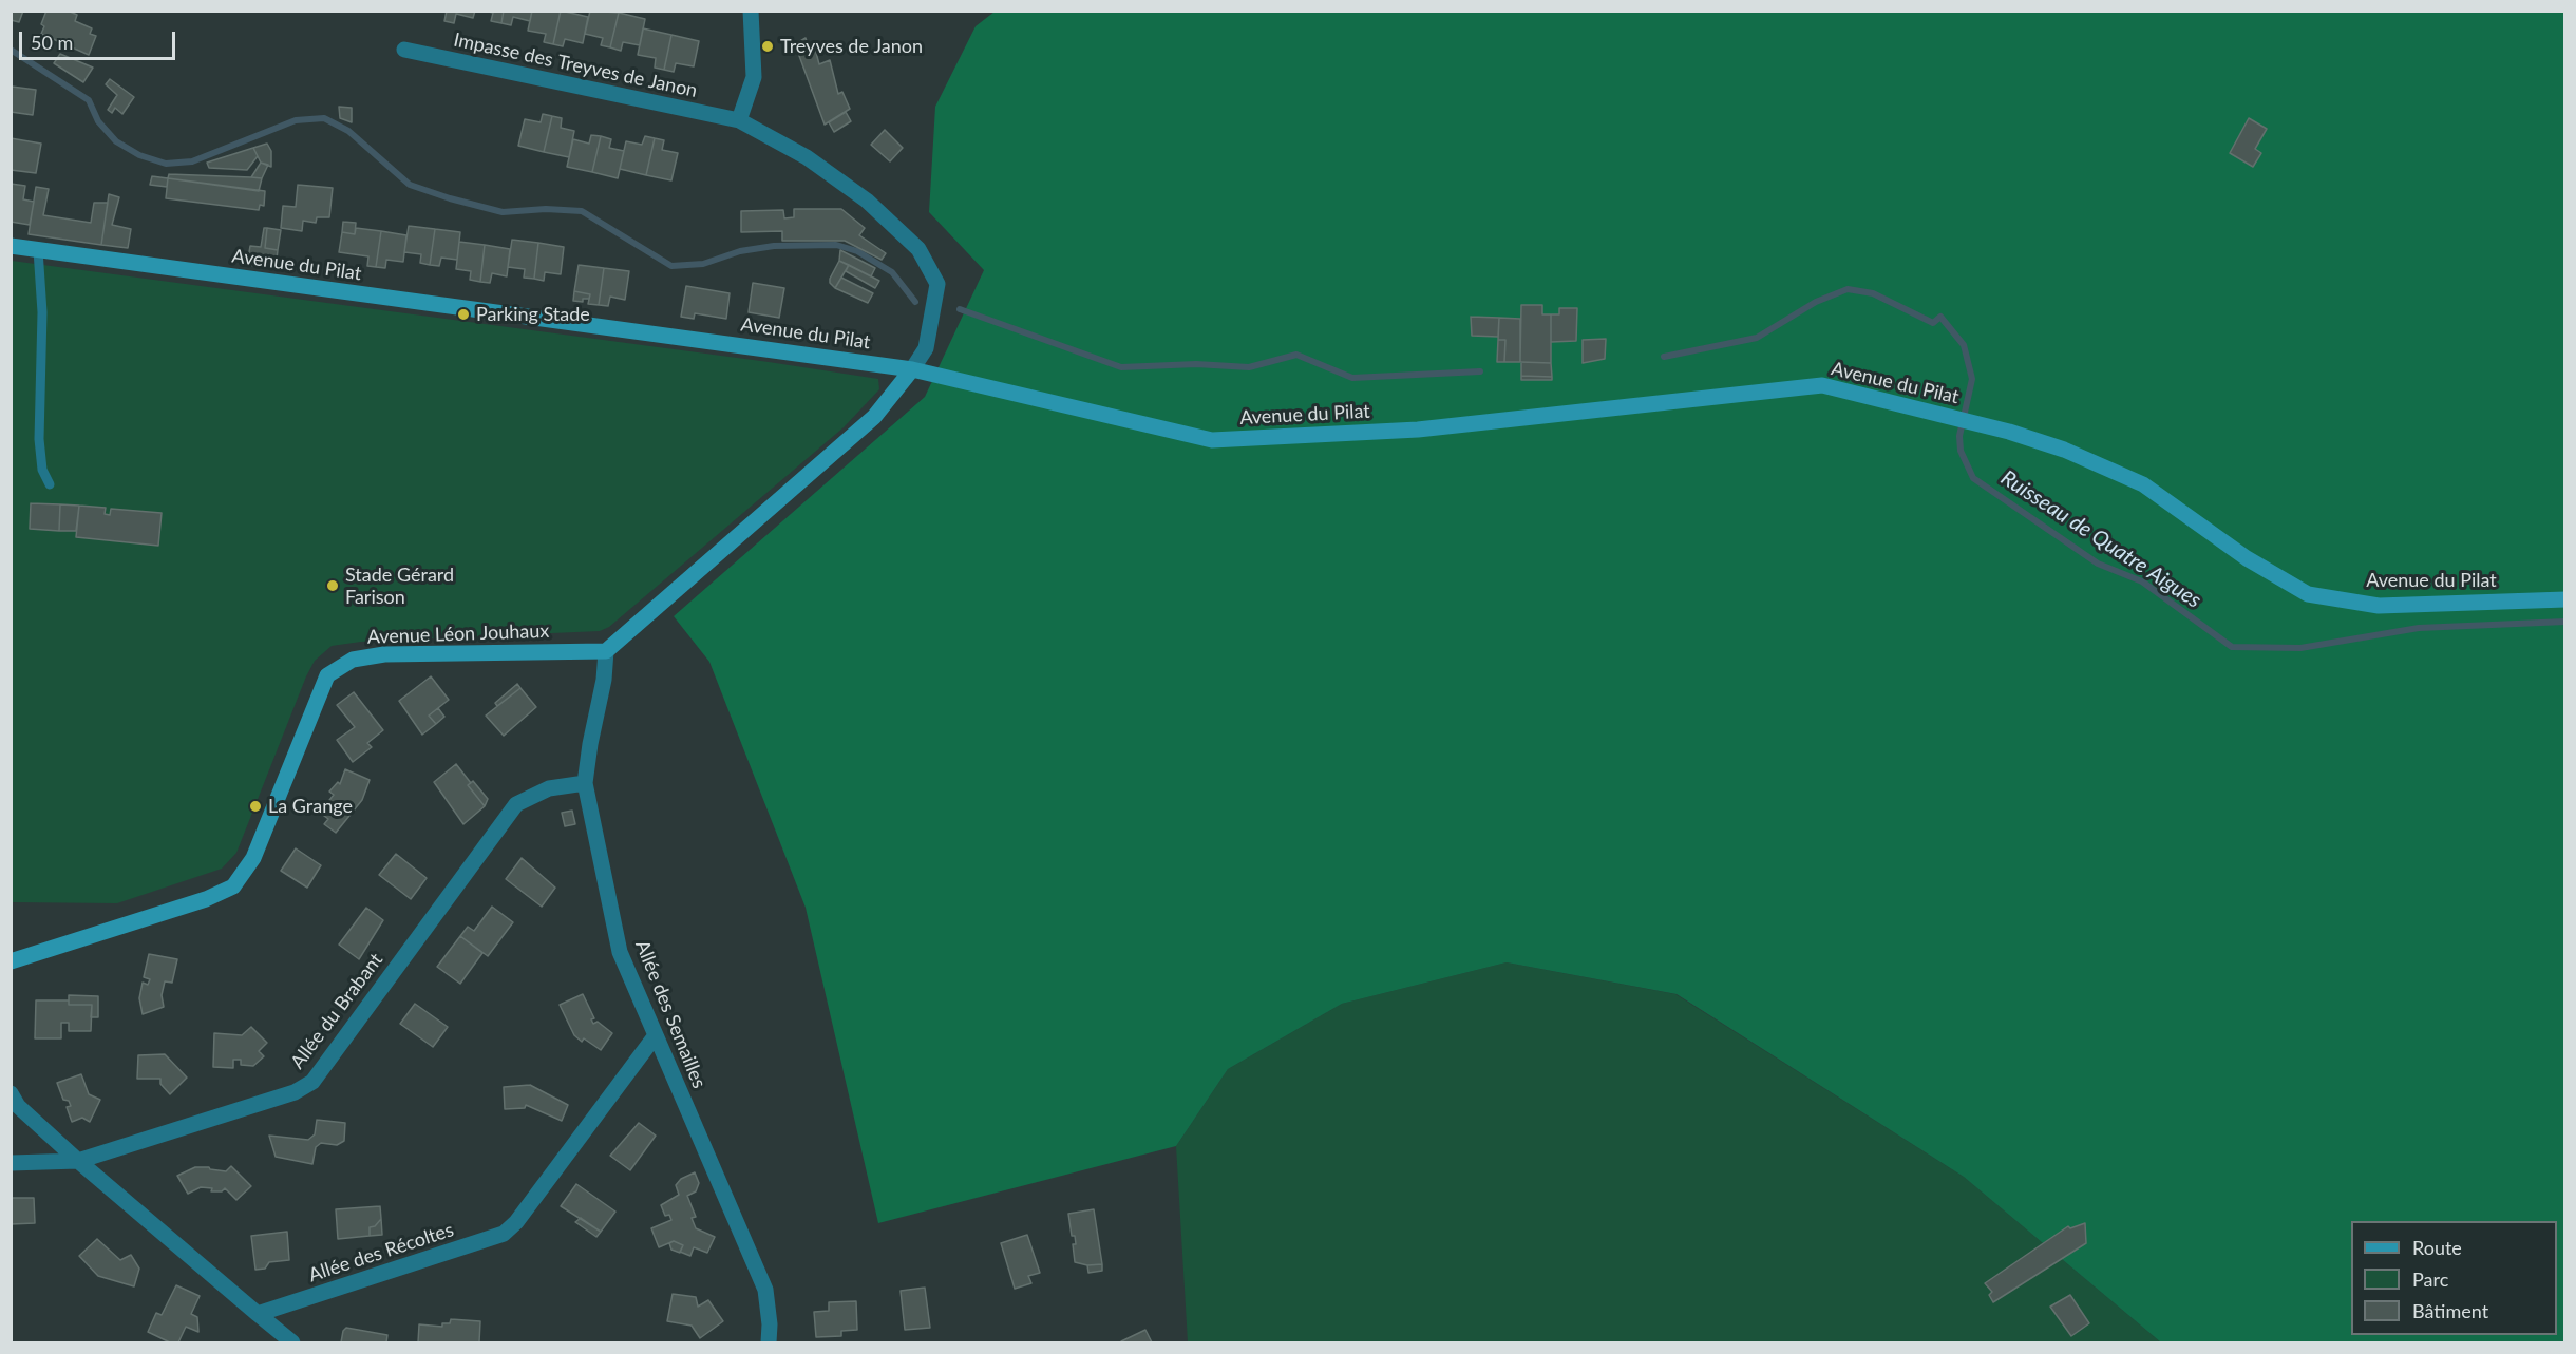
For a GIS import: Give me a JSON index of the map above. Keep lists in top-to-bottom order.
{
  "streets": {
    "main road": ["Avenue du Pilat", "Avenue Léon Jouhaux"],
    "street": [
      "Impasse des Treyves de Janon",
      "Allée du Brabant",
      "Allée des Semailles",
      "Allée des Récoltes"
    ]
  },
  "crossings": [
    ["Impasse des Treyves de Janon", "Avenue du Pilat"],
    ["Avenue Léon Jouhaux", "Allée des Semailles"],
    ["Allée du Brabant", "Allée des Semailles"],
    ["Allée des Semailles", "Allée des Récoltes"]
  ],
  "water": ["Ruisseau de Quatre Aigues"],
  "places": [
    "Treyves de Janon",
    "Parking Stade",
    "Stade Gérard Farison",
    "La Grange"
  ],
  "legend": ["Route", "Parc", "Bâtiment"],
  "scale_bar": "50 m"
}
